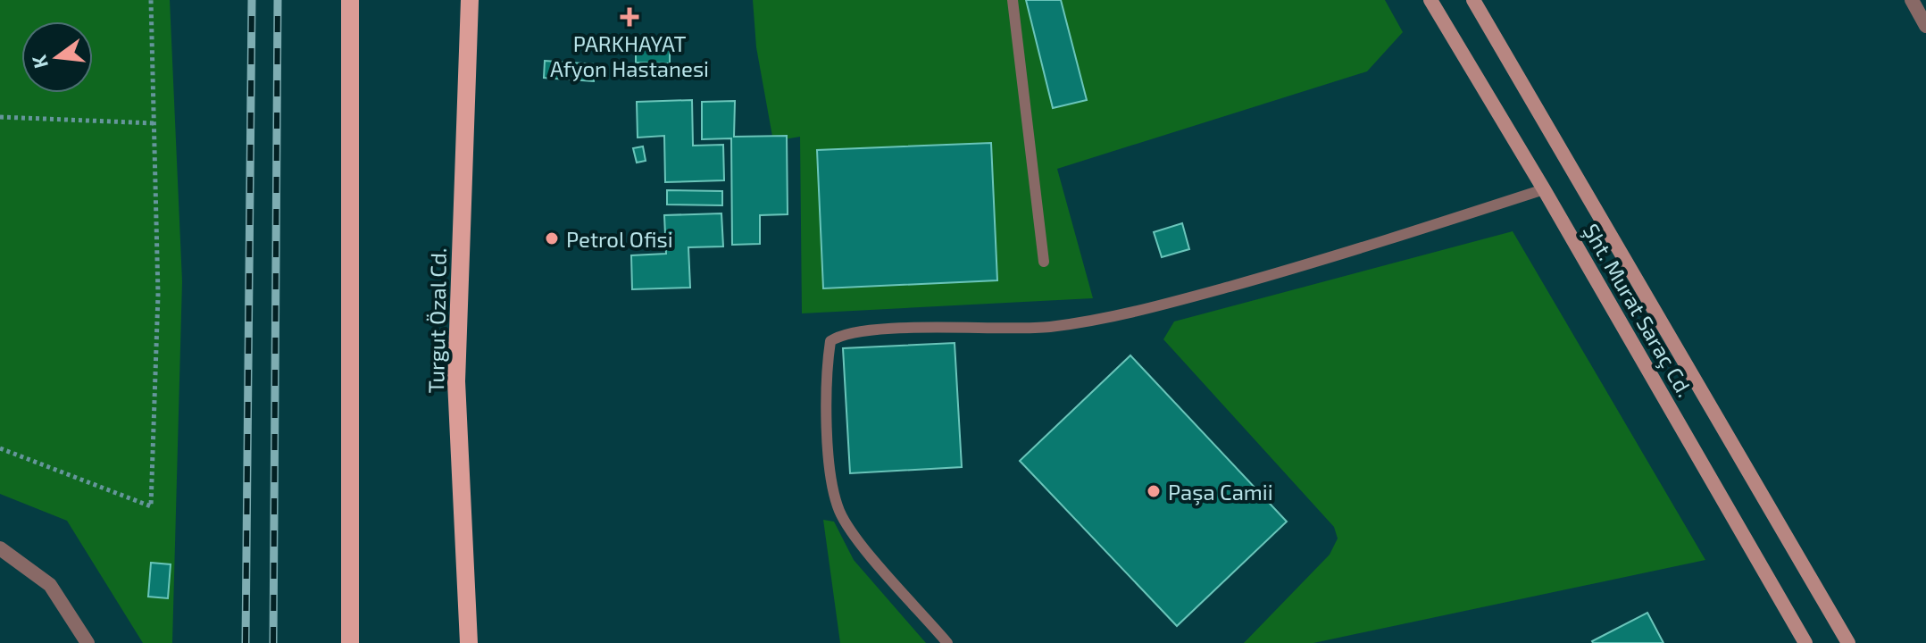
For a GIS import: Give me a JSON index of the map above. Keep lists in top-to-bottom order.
{
  "streets": {
    "main road": ["Turgut Özal Cd."],
    "street": ["Şht. Murat Saraç Cd."]
  },
  "places": {
    "health": ["PARKHAYAT Afyon Hastanesi"],
    "other": ["Petrol Ofisi", "Paşa Camii"]
  },
  "north": "left"
}
